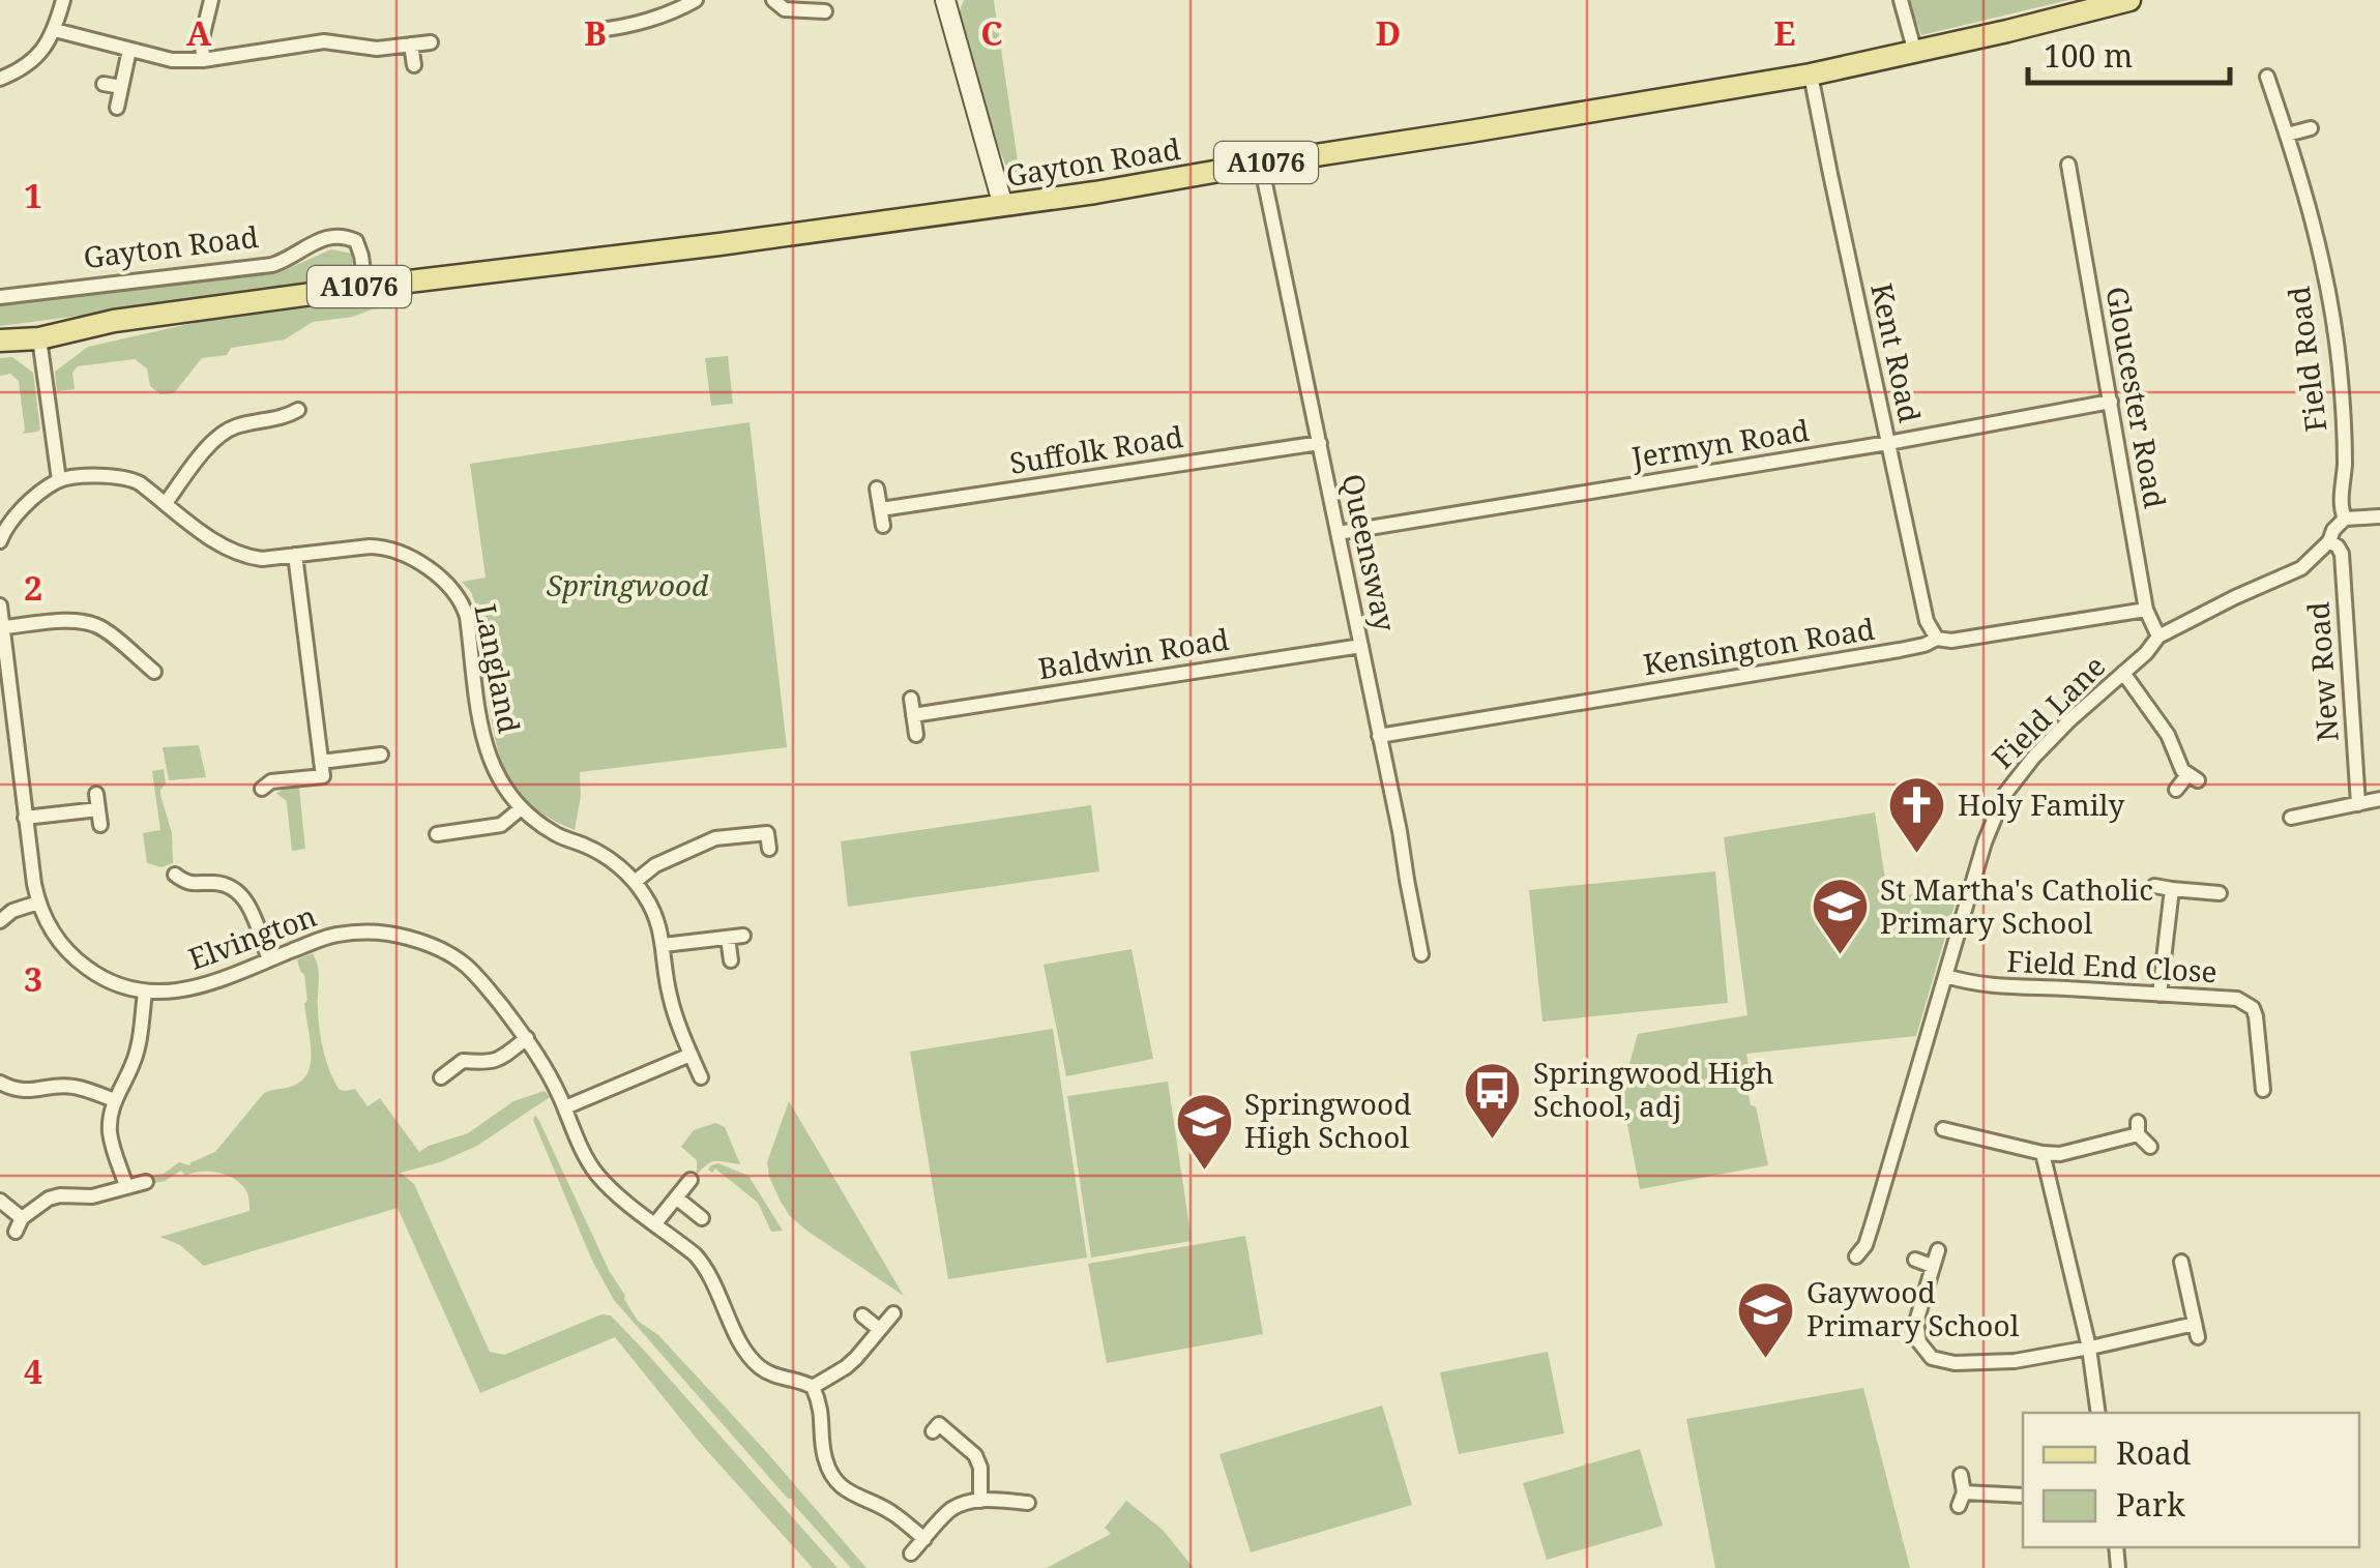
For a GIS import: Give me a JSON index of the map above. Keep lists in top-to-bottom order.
{
  "streets": {
    "main road": ["Gayton Road", "A1076"],
    "street": [
      "Kent Road",
      "Field Road",
      "Gloucester Road",
      "Jermyn Road",
      "Suffolk Road",
      "Queensway",
      "Kensington Road",
      "Baldwin Road",
      "Langland",
      "New Road",
      "Field Lane",
      "Elvington",
      "Field End Close"
    ]
  },
  "crossings": [
    ["Gayton Road", "Kent Road"],
    ["Gayton Road", "Queensway"],
    ["Kent Road", "Jermyn Road"],
    ["Kent Road", "Kensington Road"],
    ["Field Road", "Field Lane"],
    ["Gloucester Road", "Jermyn Road"],
    ["Gloucester Road", "Kensington Road"],
    ["Gloucester Road", "Field Lane"],
    ["Jermyn Road", "Queensway"],
    ["Suffolk Road", "Queensway"],
    ["Queensway", "Kensington Road"],
    ["Queensway", "Baldwin Road"],
    ["New Road", "Field Lane"],
    ["Field Lane", "Field End Close"]
  ],
  "parks": ["Springwood"],
  "places": {
    "church": ["Holy Family"],
    "school or university": ["St Martha's Catholic Primary School", "Springwood High School", "Gaywood Primary School"],
    "bus stop": ["Springwood High School, adj"]
  },
  "legend": ["Road", "Park"],
  "scale_bar": "100 m",
  "grid": {
    "columns": [
      "A",
      "B",
      "C",
      "D",
      "E"
    ],
    "rows": [
      "1",
      "2",
      "3",
      "4"
    ]
  }
}
